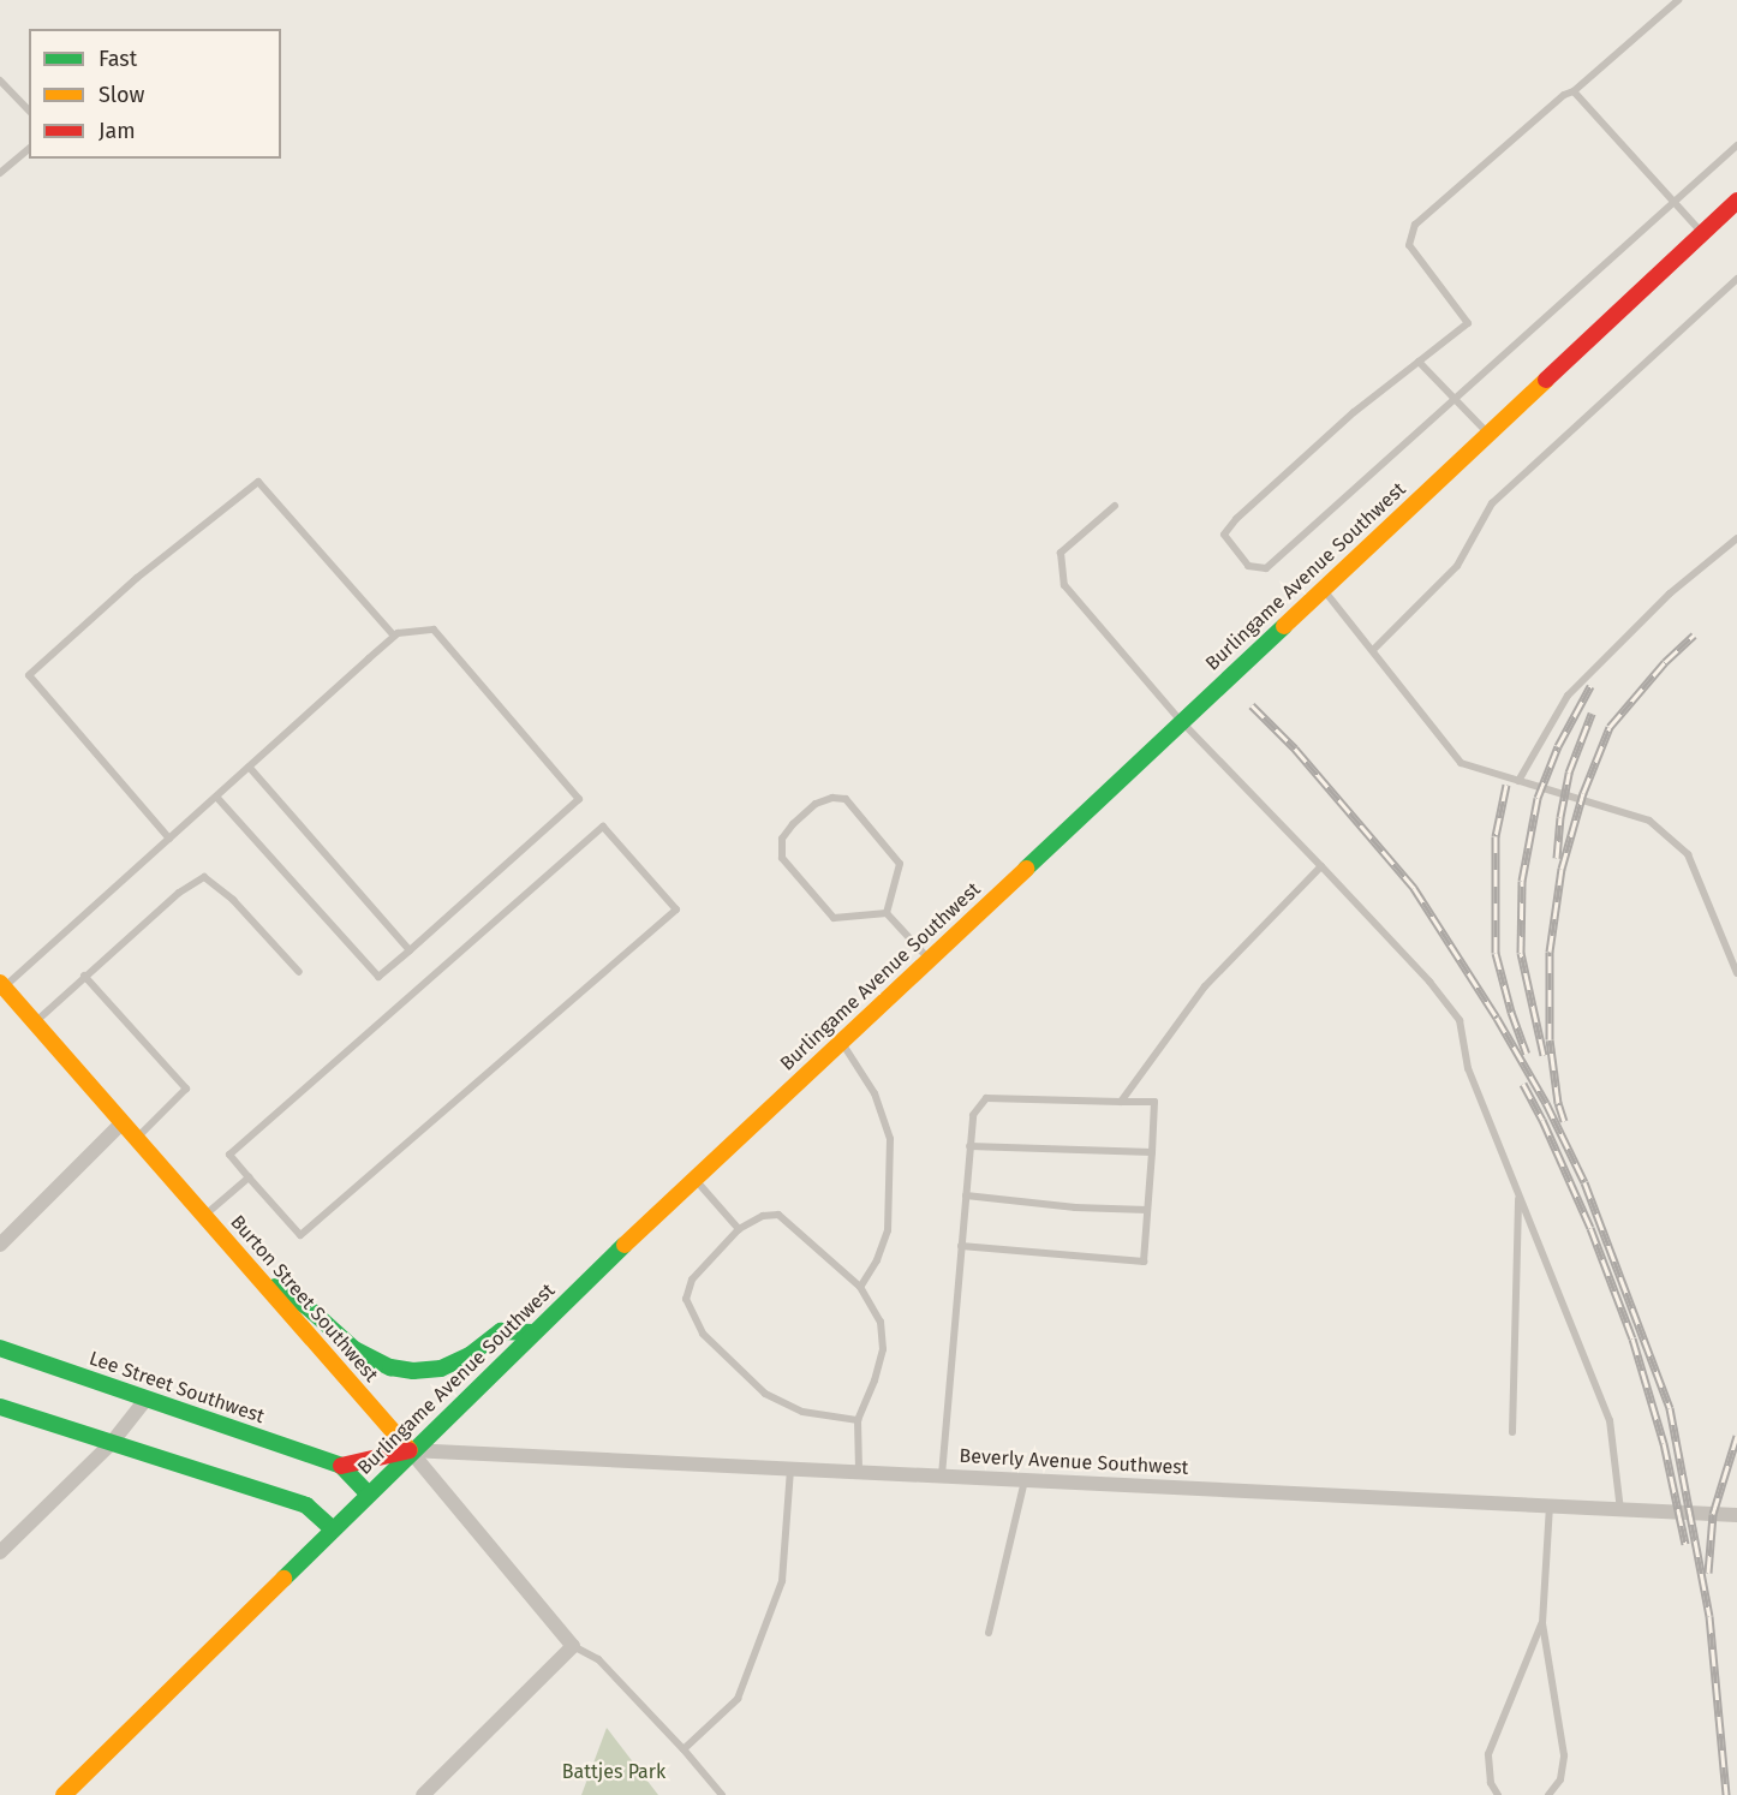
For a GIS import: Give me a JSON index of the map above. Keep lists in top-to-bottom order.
{
  "streets": {
    "street": [
      "Burlingame Avenue Southwest",
      "Burton Street Southwest",
      "Lee Street Southwest",
      "Beverly Avenue Southwest"
    ]
  },
  "crossings": [
    ["Burlingame Avenue Southwest", "Burton Street Southwest"],
    ["Burlingame Avenue Southwest", "Lee Street Southwest"],
    ["Burlingame Avenue Southwest", "Beverly Avenue Southwest"],
    ["Burton Street Southwest", "Beverly Avenue Southwest"]
  ],
  "parks": ["Battjes Park"],
  "legend": ["Fast", "Slow", "Jam"]
}
